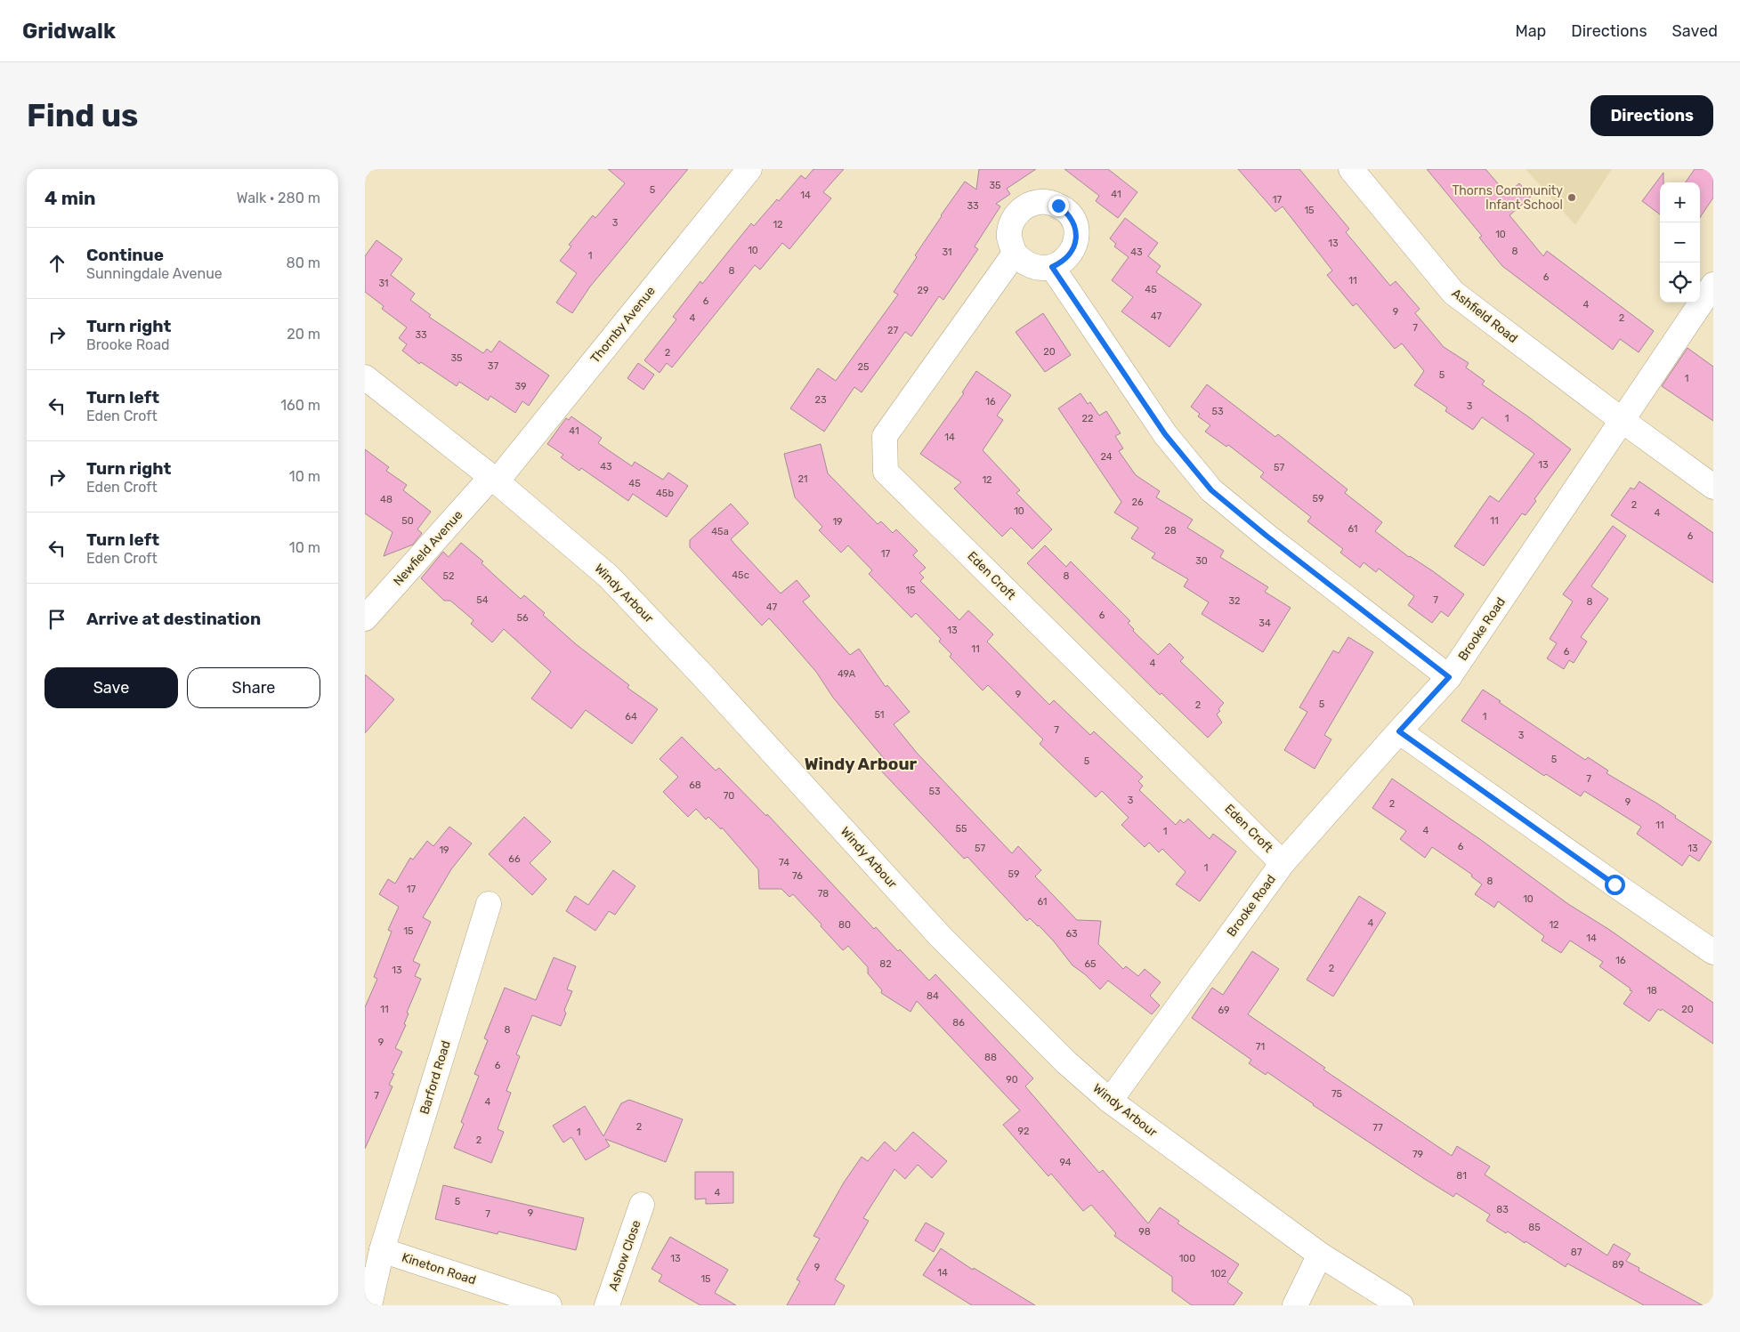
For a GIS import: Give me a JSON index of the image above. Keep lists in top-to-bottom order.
{
  "streets": {
    "street": [
      "Ashfield Road",
      "Thornby Avenue",
      "Newfield Avenue",
      "Eden Croft",
      "Windy Arbour",
      "Brooke Road",
      "Barford Road",
      "Ashow Close",
      "Kineton Road"
    ]
  },
  "crossings": [
    ["Ashfield Road", "Brooke Road"],
    ["Thornby Avenue", "Newfield Avenue"],
    ["Thornby Avenue", "Windy Arbour"],
    ["Newfield Avenue", "Windy Arbour"],
    ["Eden Croft", "Brooke Road"],
    ["Windy Arbour", "Brooke Road"],
    ["Barford Road", "Kineton Road"]
  ],
  "districts": ["Windy Arbour"],
  "places": ["Thorns Community Infant School"],
  "house_numbers": [
    "35",
    "5",
    "41",
    "14",
    "17",
    "33",
    "15",
    "3",
    "12",
    "10",
    "13",
    "10",
    "8",
    "31",
    "43",
    "1",
    "8",
    "6",
    "11",
    "31",
    "45",
    "29",
    "6",
    "4",
    "9",
    "47",
    "4",
    "2",
    "7",
    "27",
    "33",
    "20",
    "2",
    "35",
    "37",
    "25",
    "5",
    "1",
    "39",
    "23",
    "16",
    "3",
    "53",
    "22",
    "1",
    "41",
    "14",
    "24",
    "13",
    "43",
    "57",
    "21",
    "12",
    "45",
    "45b",
    "59",
    "48",
    "26",
    "2",
    "10",
    "4",
    "50",
    "11",
    "19",
    "61",
    "28",
    "45a",
    "6",
    "17",
    "30",
    "45c",
    "52",
    "8",
    "15",
    "54",
    "7",
    "32",
    "8",
    "47",
    "6",
    "56",
    "34",
    "13",
    "11",
    "6",
    "4",
    "49A",
    "9",
    "5",
    "2",
    "51",
    "64",
    "1",
    "7",
    "3",
    "5",
    "5",
    "7",
    "68",
    "53",
    "70",
    "3",
    "9",
    "2",
    "11",
    "55",
    "4",
    "1",
    "6",
    "57",
    "13",
    "19",
    "66",
    "74",
    "1",
    "59",
    "76",
    "8",
    "17",
    "78",
    "10",
    "61",
    "4",
    "80",
    "12",
    "15",
    "63",
    "14",
    "16",
    "82",
    "65",
    "2",
    "13",
    "18",
    "84",
    "11",
    "20",
    "69",
    "86",
    "8",
    "9",
    "71",
    "88",
    "6",
    "90",
    "75",
    "7",
    "4",
    "2",
    "77",
    "92",
    "1",
    "2",
    "79",
    "94",
    "81",
    "4",
    "5",
    "83",
    "9",
    "7",
    "85",
    "98",
    "87",
    "13",
    "100",
    "89",
    "9",
    "14",
    "102",
    "15"
  ],
  "page": {
    "header": "Gridwalk",
    "nav": ["Map", "Directions", "Saved"],
    "buttons": [
      "Directions",
      ["Save", "Share"]
    ],
    "title": "Find us",
    "heading": ["4 min", "Walk · 280 m"],
    "map_buttons": ["+", "−"],
    "list": [
      ["Continue", "Sunningdale Avenue", "80 m"],
      ["Turn right", "Brooke Road", "20 m"],
      ["Turn left", "Eden Croft", "160 m"],
      ["Turn right", "Eden Croft", "10 m"],
      ["Turn left", "Eden Croft", "10 m"],
      "Arrive at destination"
    ]
  }
}
